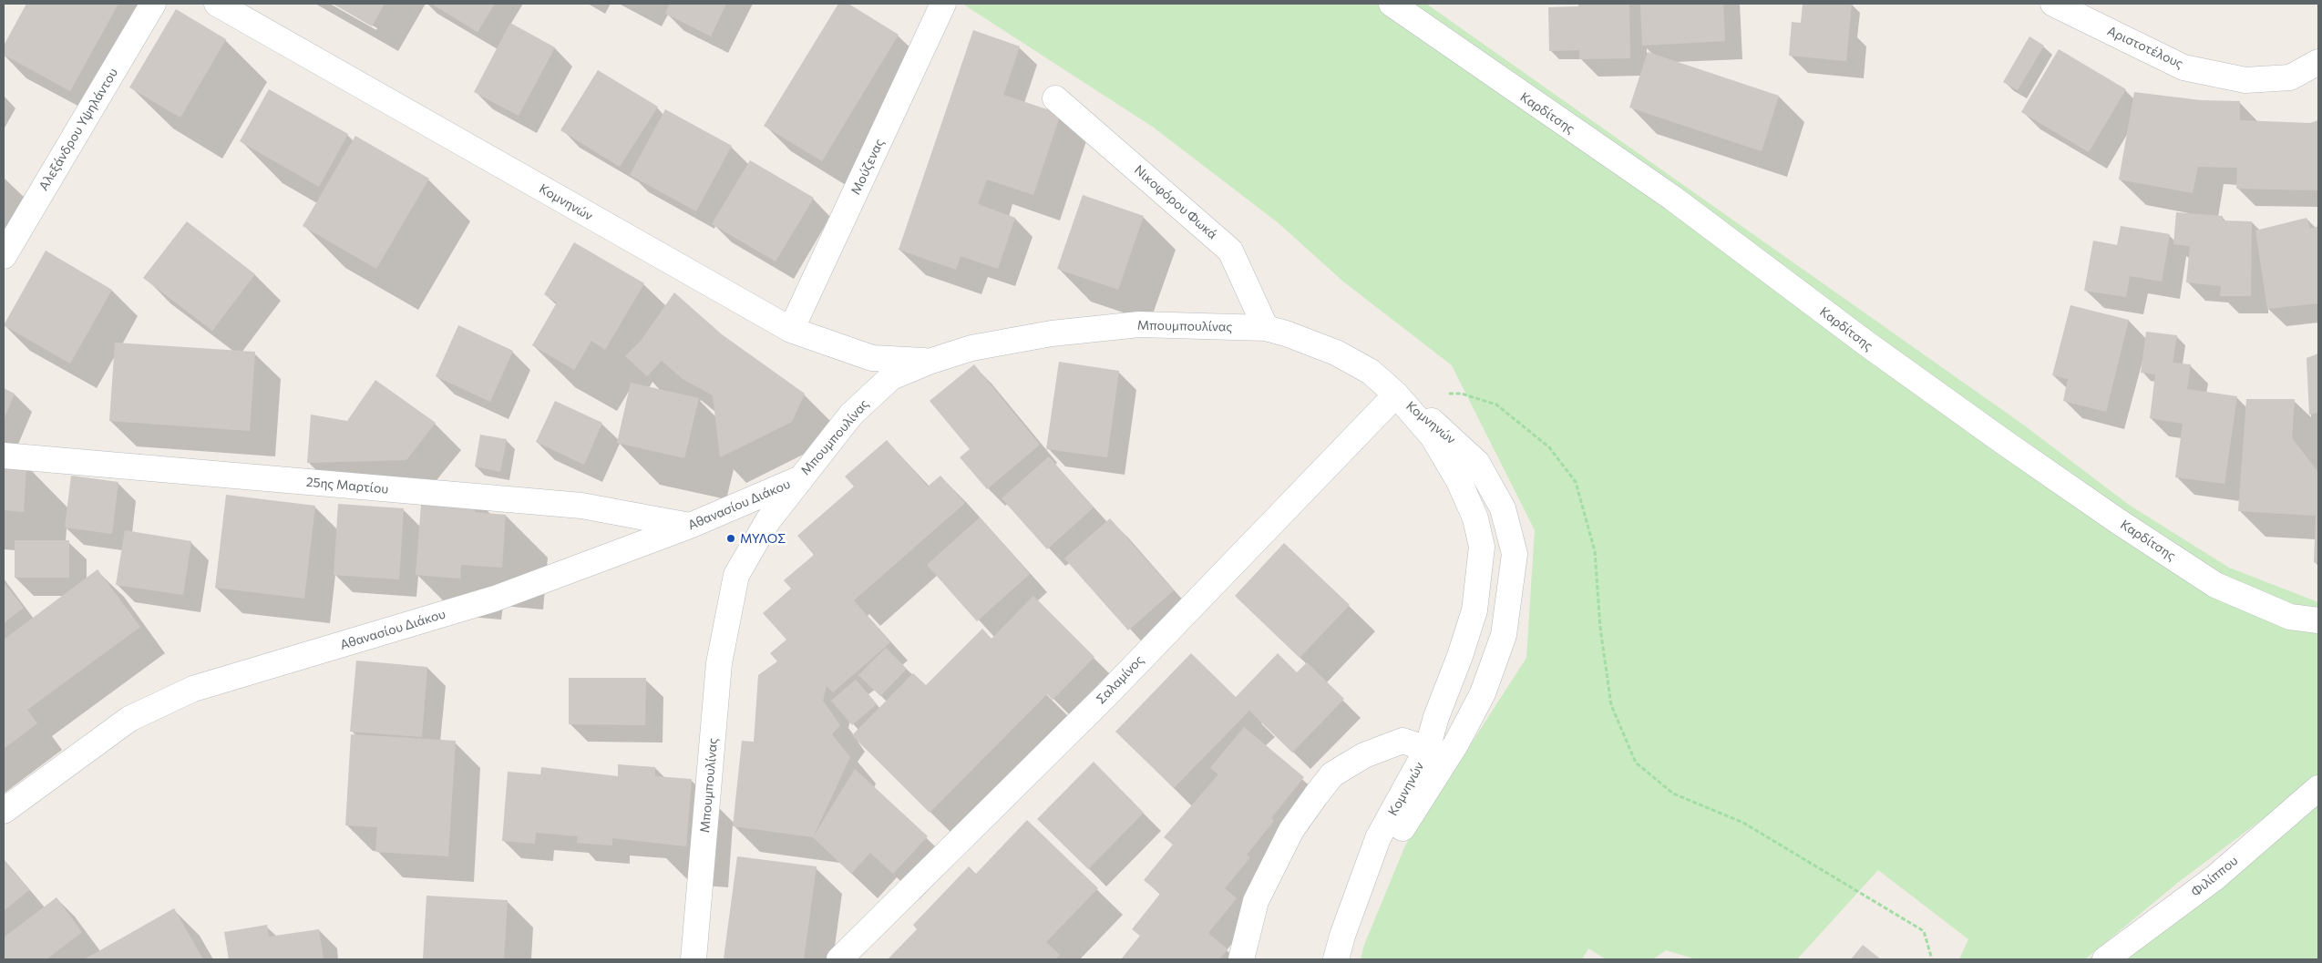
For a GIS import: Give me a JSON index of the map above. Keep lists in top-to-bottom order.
{
  "streets": {
    "street": [
      "Αριστοτέλους",
      "Καρδίτσης",
      "Αλεξάνδρου Υψηλάντου",
      "Μούζενας",
      "Κομνηνών",
      "Νικοφόρου Φωκά",
      "Μπουμπουλίνας",
      "25ης Μαρτίου",
      "Αθανασίου Διάκου",
      "Σαλαμίνος",
      "Φιλίππου"
    ]
  },
  "crossings": [
    ["Μούζενας", "Κομνηνών"],
    ["Κομνηνών", "Μπουμπουλίνας"],
    ["Κομνηνών", "Σαλαμίνος"],
    ["Νικοφόρου Φωκά", "Μπουμπουλίνας"],
    ["Μπουμπουλίνας", "Αθανασίου Διάκου"],
    ["Μπουμπουλίνας", "Σαλαμίνος"],
    ["25ης Μαρτίου", "Αθανασίου Διάκου"]
  ],
  "places": ["ΜΥΛΟΣ"]
}
